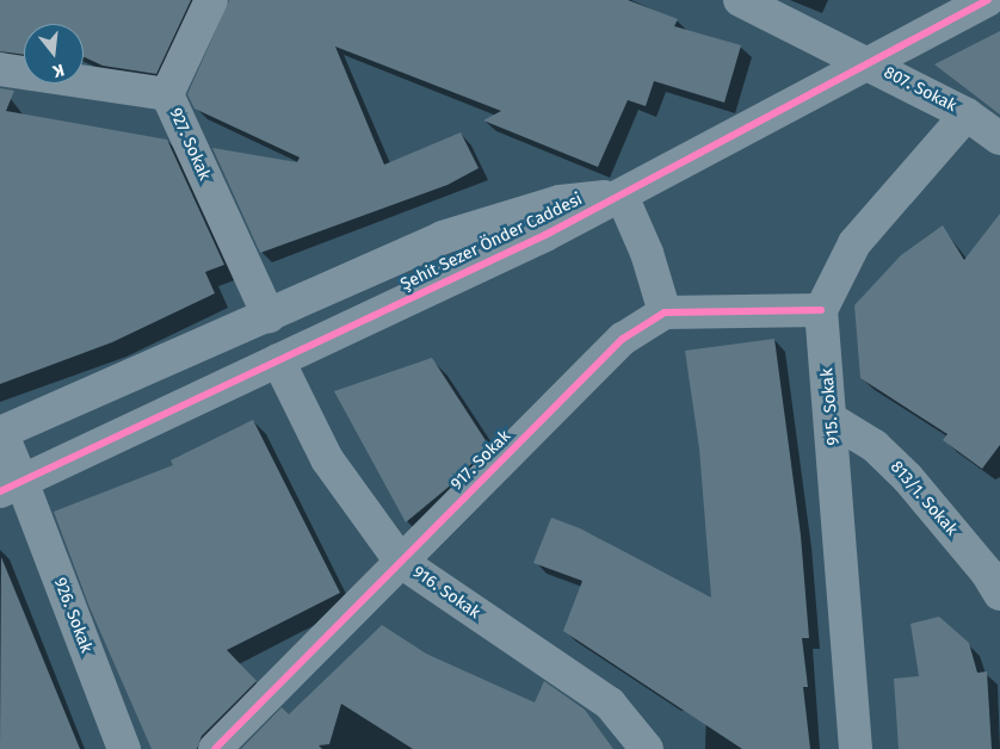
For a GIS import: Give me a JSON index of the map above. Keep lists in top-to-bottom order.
{
  "streets": {
    "street": [
      "807. Sokak",
      "927. Sokak",
      "Şehit Sezer Önder Caddesi",
      "915. Sokak",
      "917. Sokak",
      "813/1. Sokak",
      "916. Sokak",
      "926. Sokak"
    ]
  },
  "crossings": [
    ["807. Sokak", "Şehit Sezer Önder Caddesi"],
    ["927. Sokak", "Şehit Sezer Önder Caddesi"],
    ["Şehit Sezer Önder Caddesi", "916. Sokak"],
    ["Şehit Sezer Önder Caddesi", "926. Sokak"],
    ["915. Sokak", "813/1. Sokak"],
    ["917. Sokak", "916. Sokak"]
  ],
  "north": "bottom"
}
